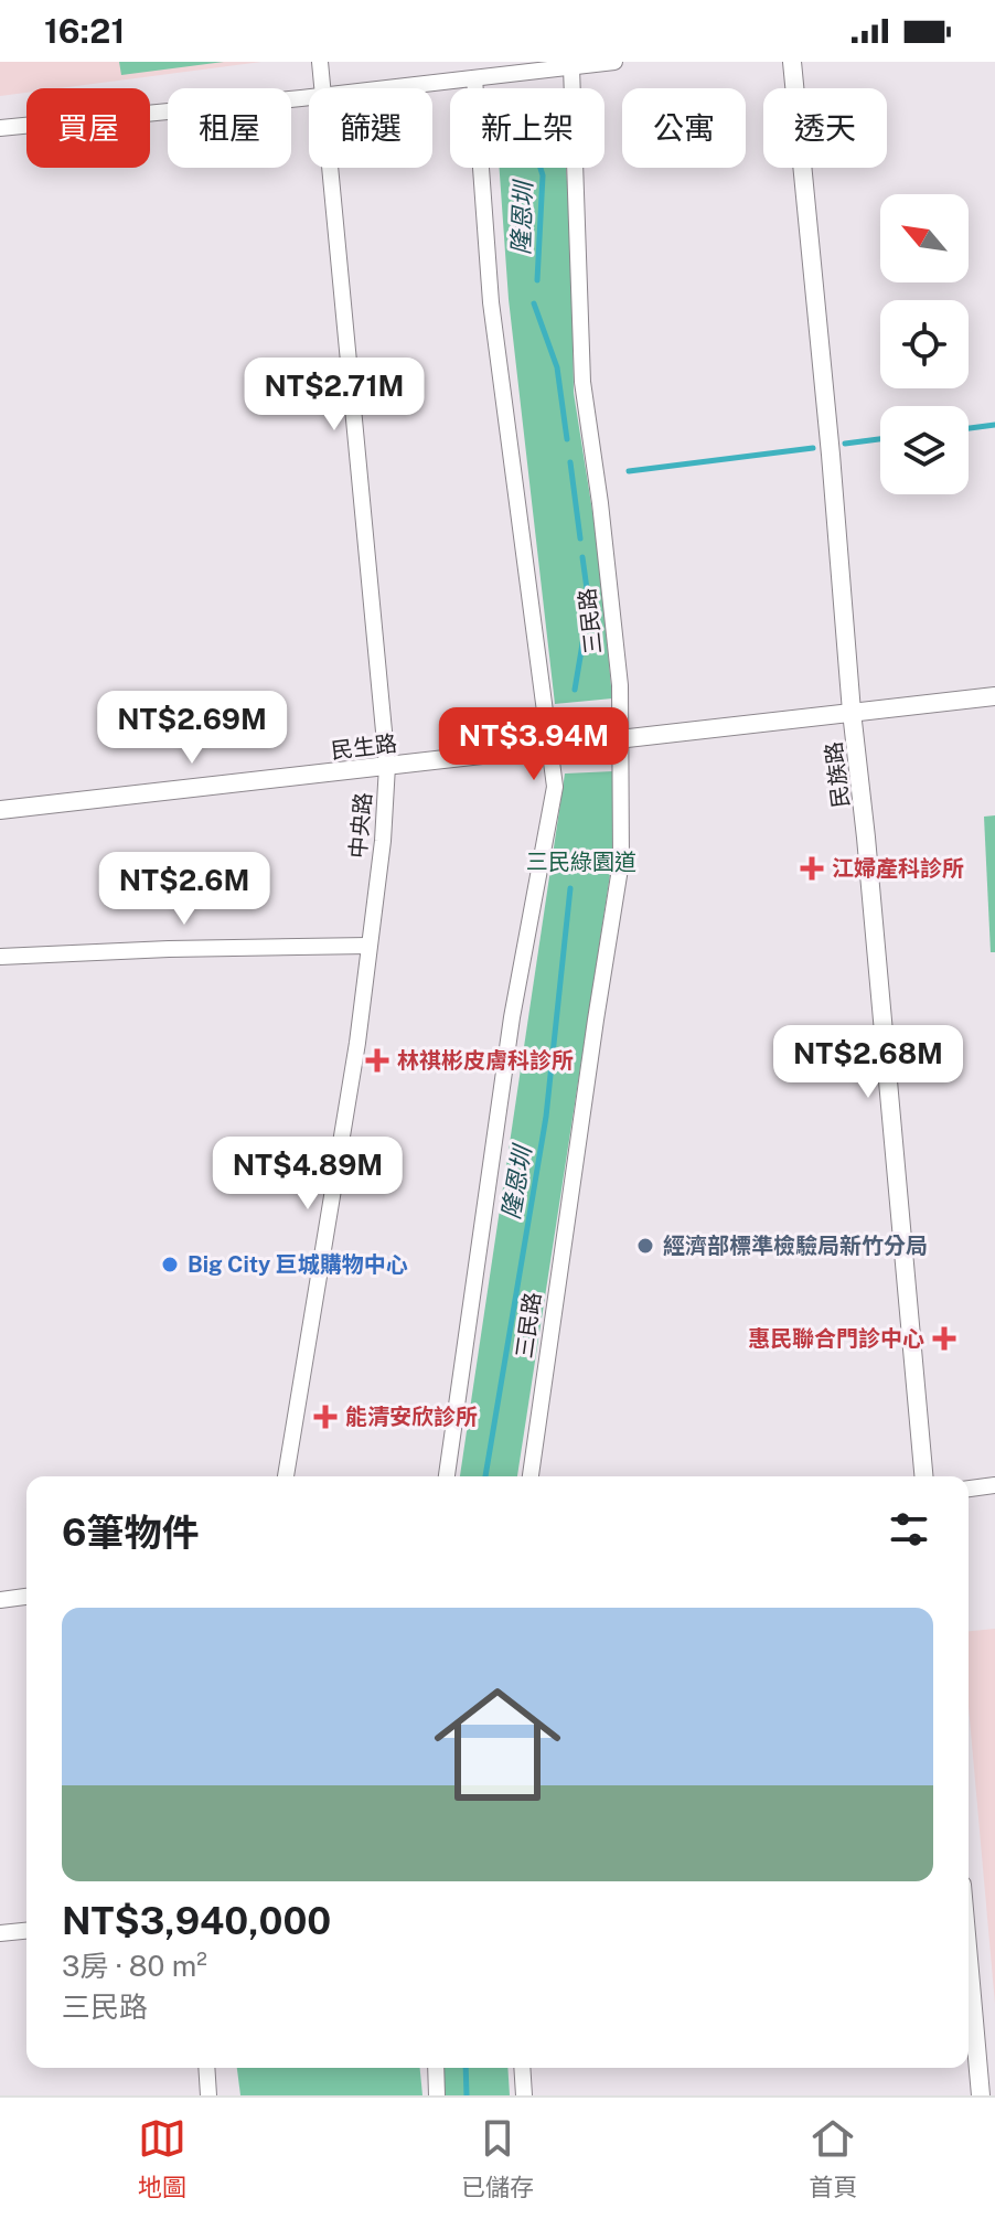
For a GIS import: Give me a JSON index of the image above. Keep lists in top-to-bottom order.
{
  "streets": {
    "street": [
      "三民路",
      "民生路",
      "民族路",
      "中央路"
    ]
  },
  "crossings": [
    ["三民路", "民生路"],
    ["民生路", "民族路"],
    ["民生路", "中央路"]
  ],
  "water": ["隆恩圳"],
  "parks": ["三民綠園道"],
  "places": {
    "health": [
      "江婦產科診所",
      "林祺彬皮膚科診所",
      "惠民聯合門診中心",
      "能清安欣診所"
    ],
    "other": ["經濟部標準檢驗局新竹分局", "Big City 巨城購物中心"]
  },
  "north": "top left",
  "page": {
    "status": "16:21",
    "chip": [
      "買屋",
      "租屋",
      "篩選",
      "新上架",
      "公寓",
      "透天"
    ],
    "price": [
      "NT$2.71M",
      "NT$2.69M",
      "NT$3.94M",
      "NT$2.6M",
      "NT$2.68M",
      "NT$4.89M"
    ],
    "heading": "6筆物件",
    "list": [
      {
        "name": "NT$3,940,000",
        "note": "3房 · 80 m² · 三民路"
      }
    ],
    "tabs": ["地圖", "已儲存", "首頁"]
  }
}
